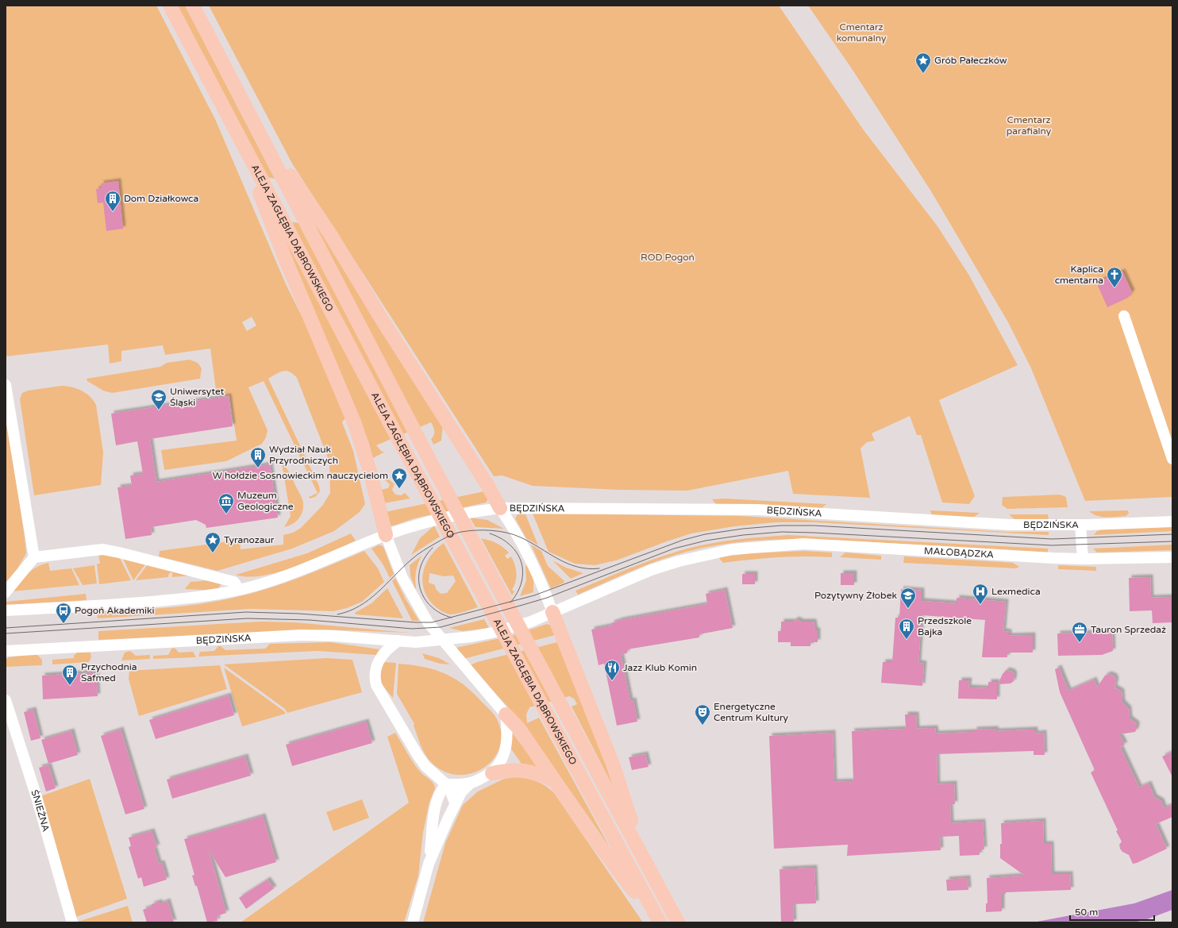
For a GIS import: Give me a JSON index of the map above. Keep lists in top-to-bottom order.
{
  "streets": {
    "main road": ["ALEJA ZAGŁĘBIA DĄBROWSKIEGO"],
    "street": ["BĘDZIŃSKA", "MAŁOBĄDZKA", "ŚNIEŻNA"]
  },
  "crossings": [
    ["BĘDZIŃSKA", "MAŁOBĄDZKA"]
  ],
  "parks": ["Cmentarz komunalny", "Cmentarz parafialny", "ROD Pogoń"],
  "places": {
    "place": ["Grób Pałeczków", "W hołdzie Sosnowieckim nauczycielom", "Tyranozaur"],
    "building": [
      "Dom Działkowca",
      "Wydział Nauk Przyrodniczych",
      "Przedszkole Bajka",
      "Przychodnia Safmed"
    ],
    "church": ["Kaplica cmentarna"],
    "school or university": ["Uniwersytet Śląski", "Pozytywny Żłobek"],
    "museum": ["Muzeum Geologiczne"],
    "hospital": ["Lexmedica"],
    "bus stop": ["Pogoń Akademiki"],
    "office": ["Tauron Sprzedaż"],
    "restaurant": ["Jazz Klub Komin"],
    "theatre": ["Energetyczne Centrum Kultury"]
  },
  "scale_bar": "50 m"
}
